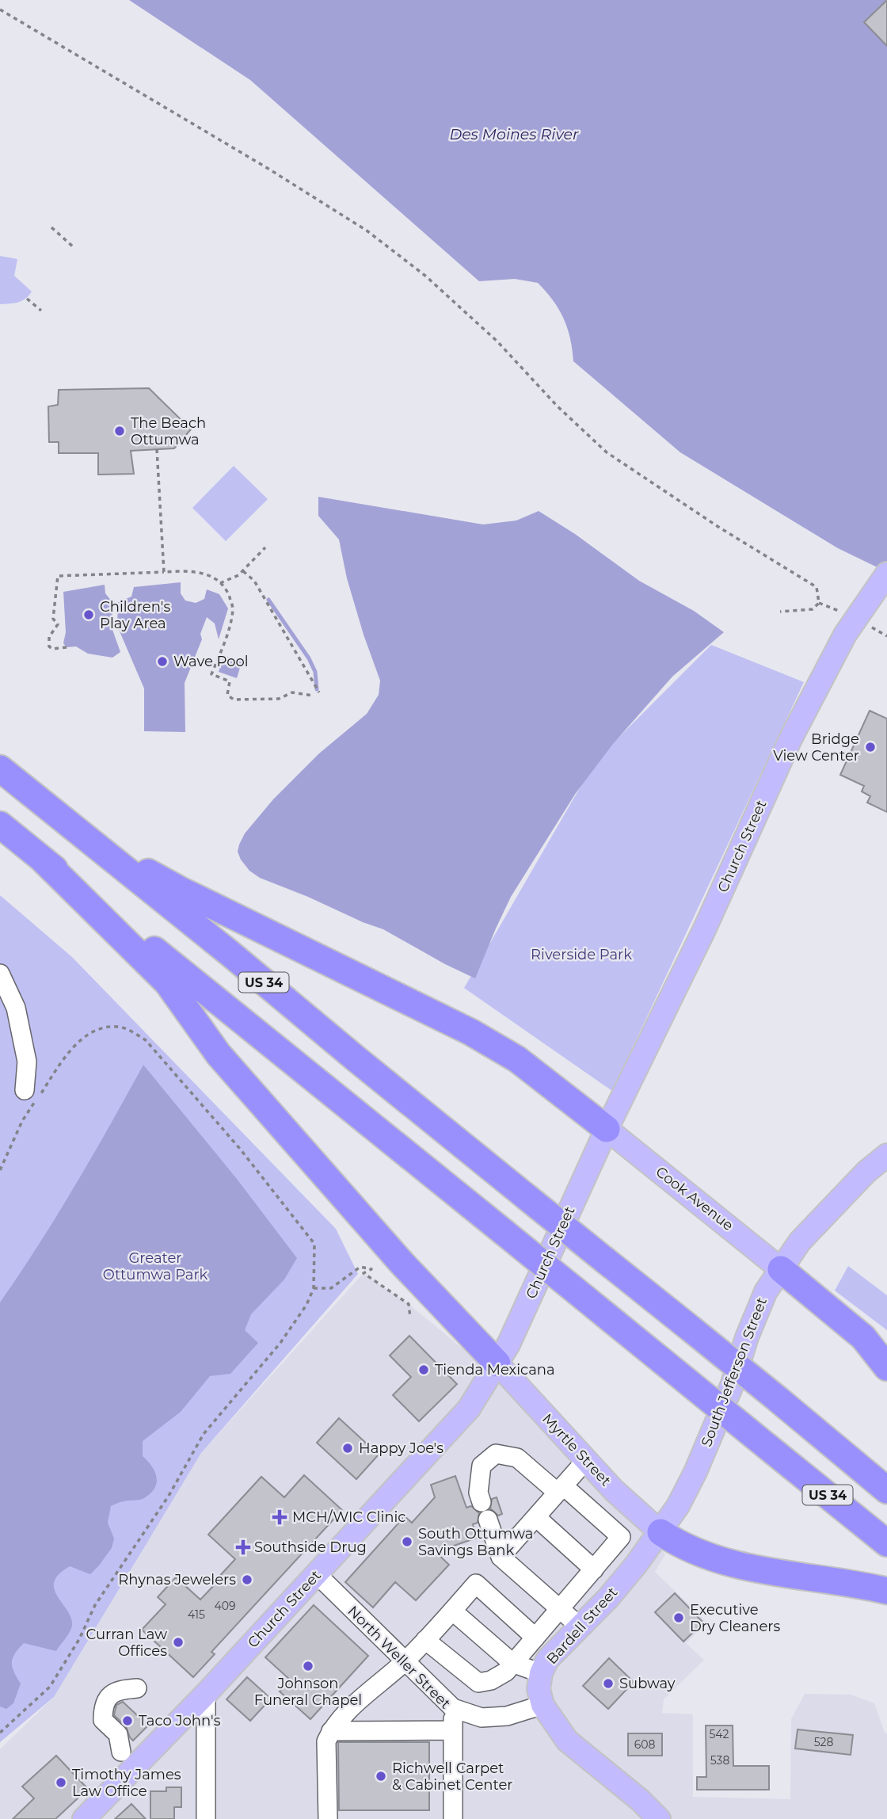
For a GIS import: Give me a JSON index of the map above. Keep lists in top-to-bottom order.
{
  "streets": {
    "highway": ["US 34"],
    "main road": [
      "Church Street",
      "Cook Avenue",
      "South Jefferson Street",
      "Myrtle Street",
      "Bardell Street"
    ],
    "street": ["North Weller Street"]
  },
  "crossings": [
    ["Church Street", "Cook Avenue"],
    ["Church Street", "Myrtle Street"],
    ["Church Street", "North Weller Street"],
    ["Cook Avenue", "South Jefferson Street"],
    ["South Jefferson Street", "Myrtle Street"],
    ["South Jefferson Street", "Bardell Street"],
    ["Myrtle Street", "Bardell Street"]
  ],
  "water": ["Des Moines River"],
  "parks": ["Riverside Park", "Greater Ottumwa Park"],
  "places": {
    "other": [
      "The Beach Ottumwa",
      "Children's Play Area",
      "Wave Pool",
      "Bridge View Center",
      "Tienda Mexicana",
      "Happy Joe's",
      "South Ottumwa Savings Bank",
      "Rhynas Jewelers",
      "Executive Dry Cleaners",
      "Curran Law Offices",
      "Johnson Funeral Chapel",
      "Subway",
      "Taco John's",
      "Richwell Carpet & Cabinet Center",
      "Timothy James Law Office"
    ],
    "health": ["MCH/WIC Clinic", "Southside Drug"]
  },
  "house_numbers": [
    "409",
    "415",
    "542",
    "528",
    "608",
    "538"
  ]
}
